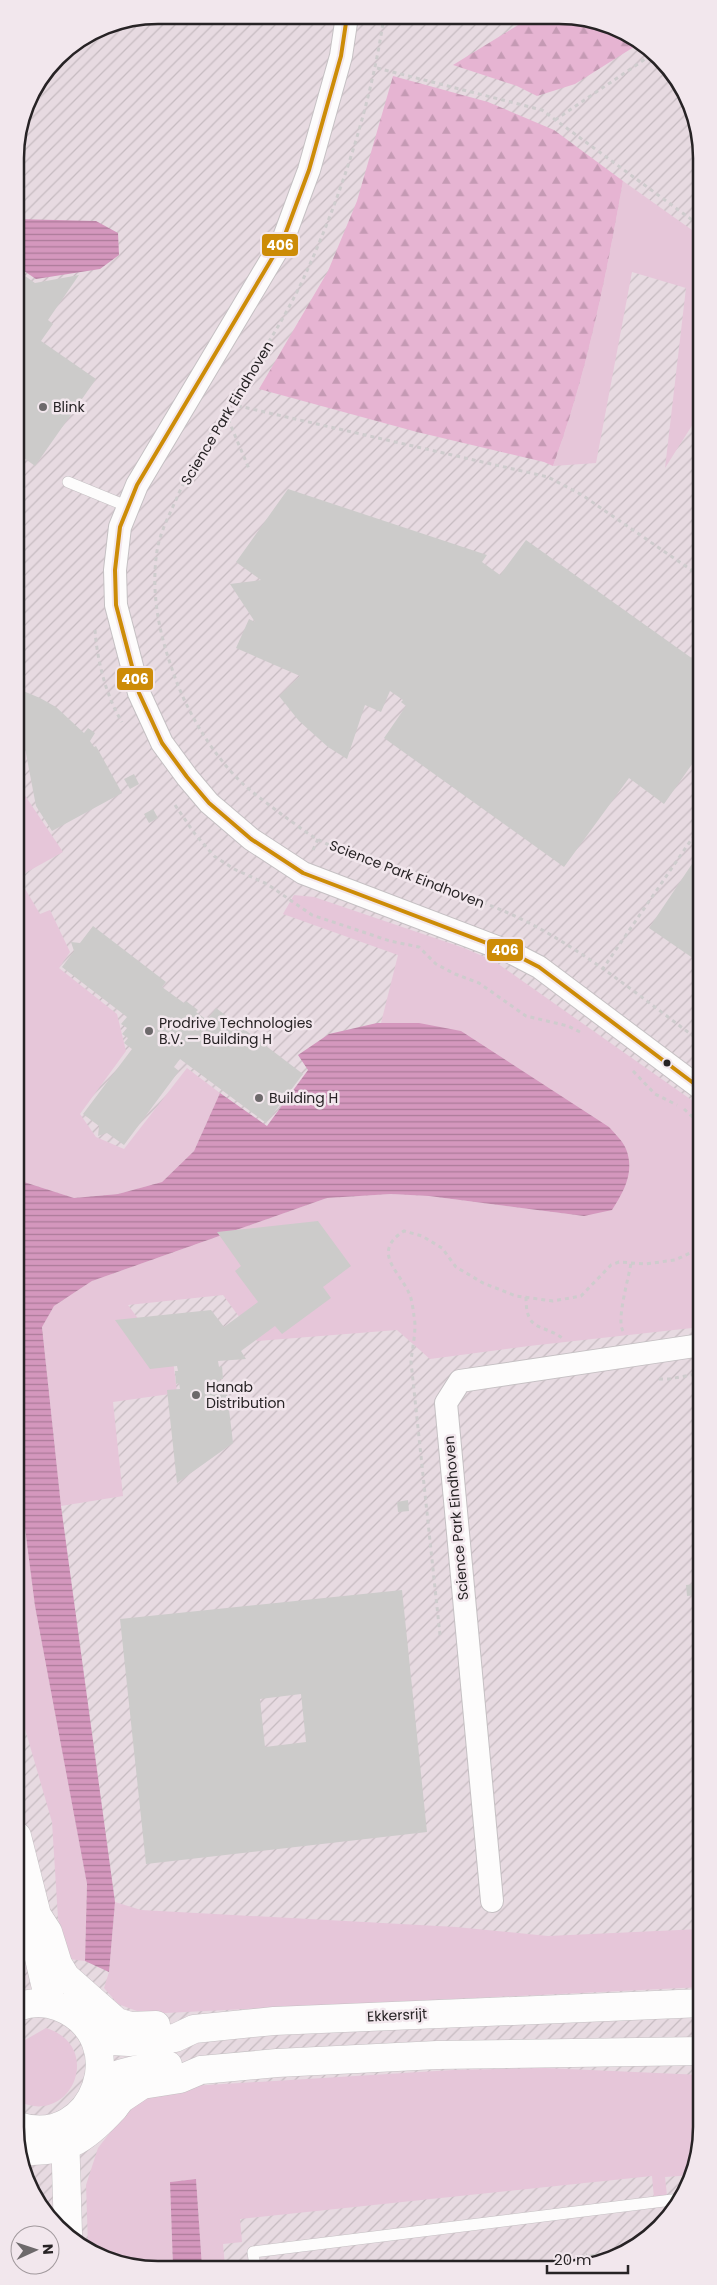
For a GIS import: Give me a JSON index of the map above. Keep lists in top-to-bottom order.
{
  "streets": {
    "main road": ["Ekkersrijt"],
    "street": ["Science Park Eindhoven"]
  },
  "places": [
    "Blink",
    "Prodrive Technologies B.V. — Building H",
    "Building H",
    "Hanab Distribution"
  ],
  "lines": ["transit line 406"],
  "scale_bar": "20 m",
  "north": "right"
}
